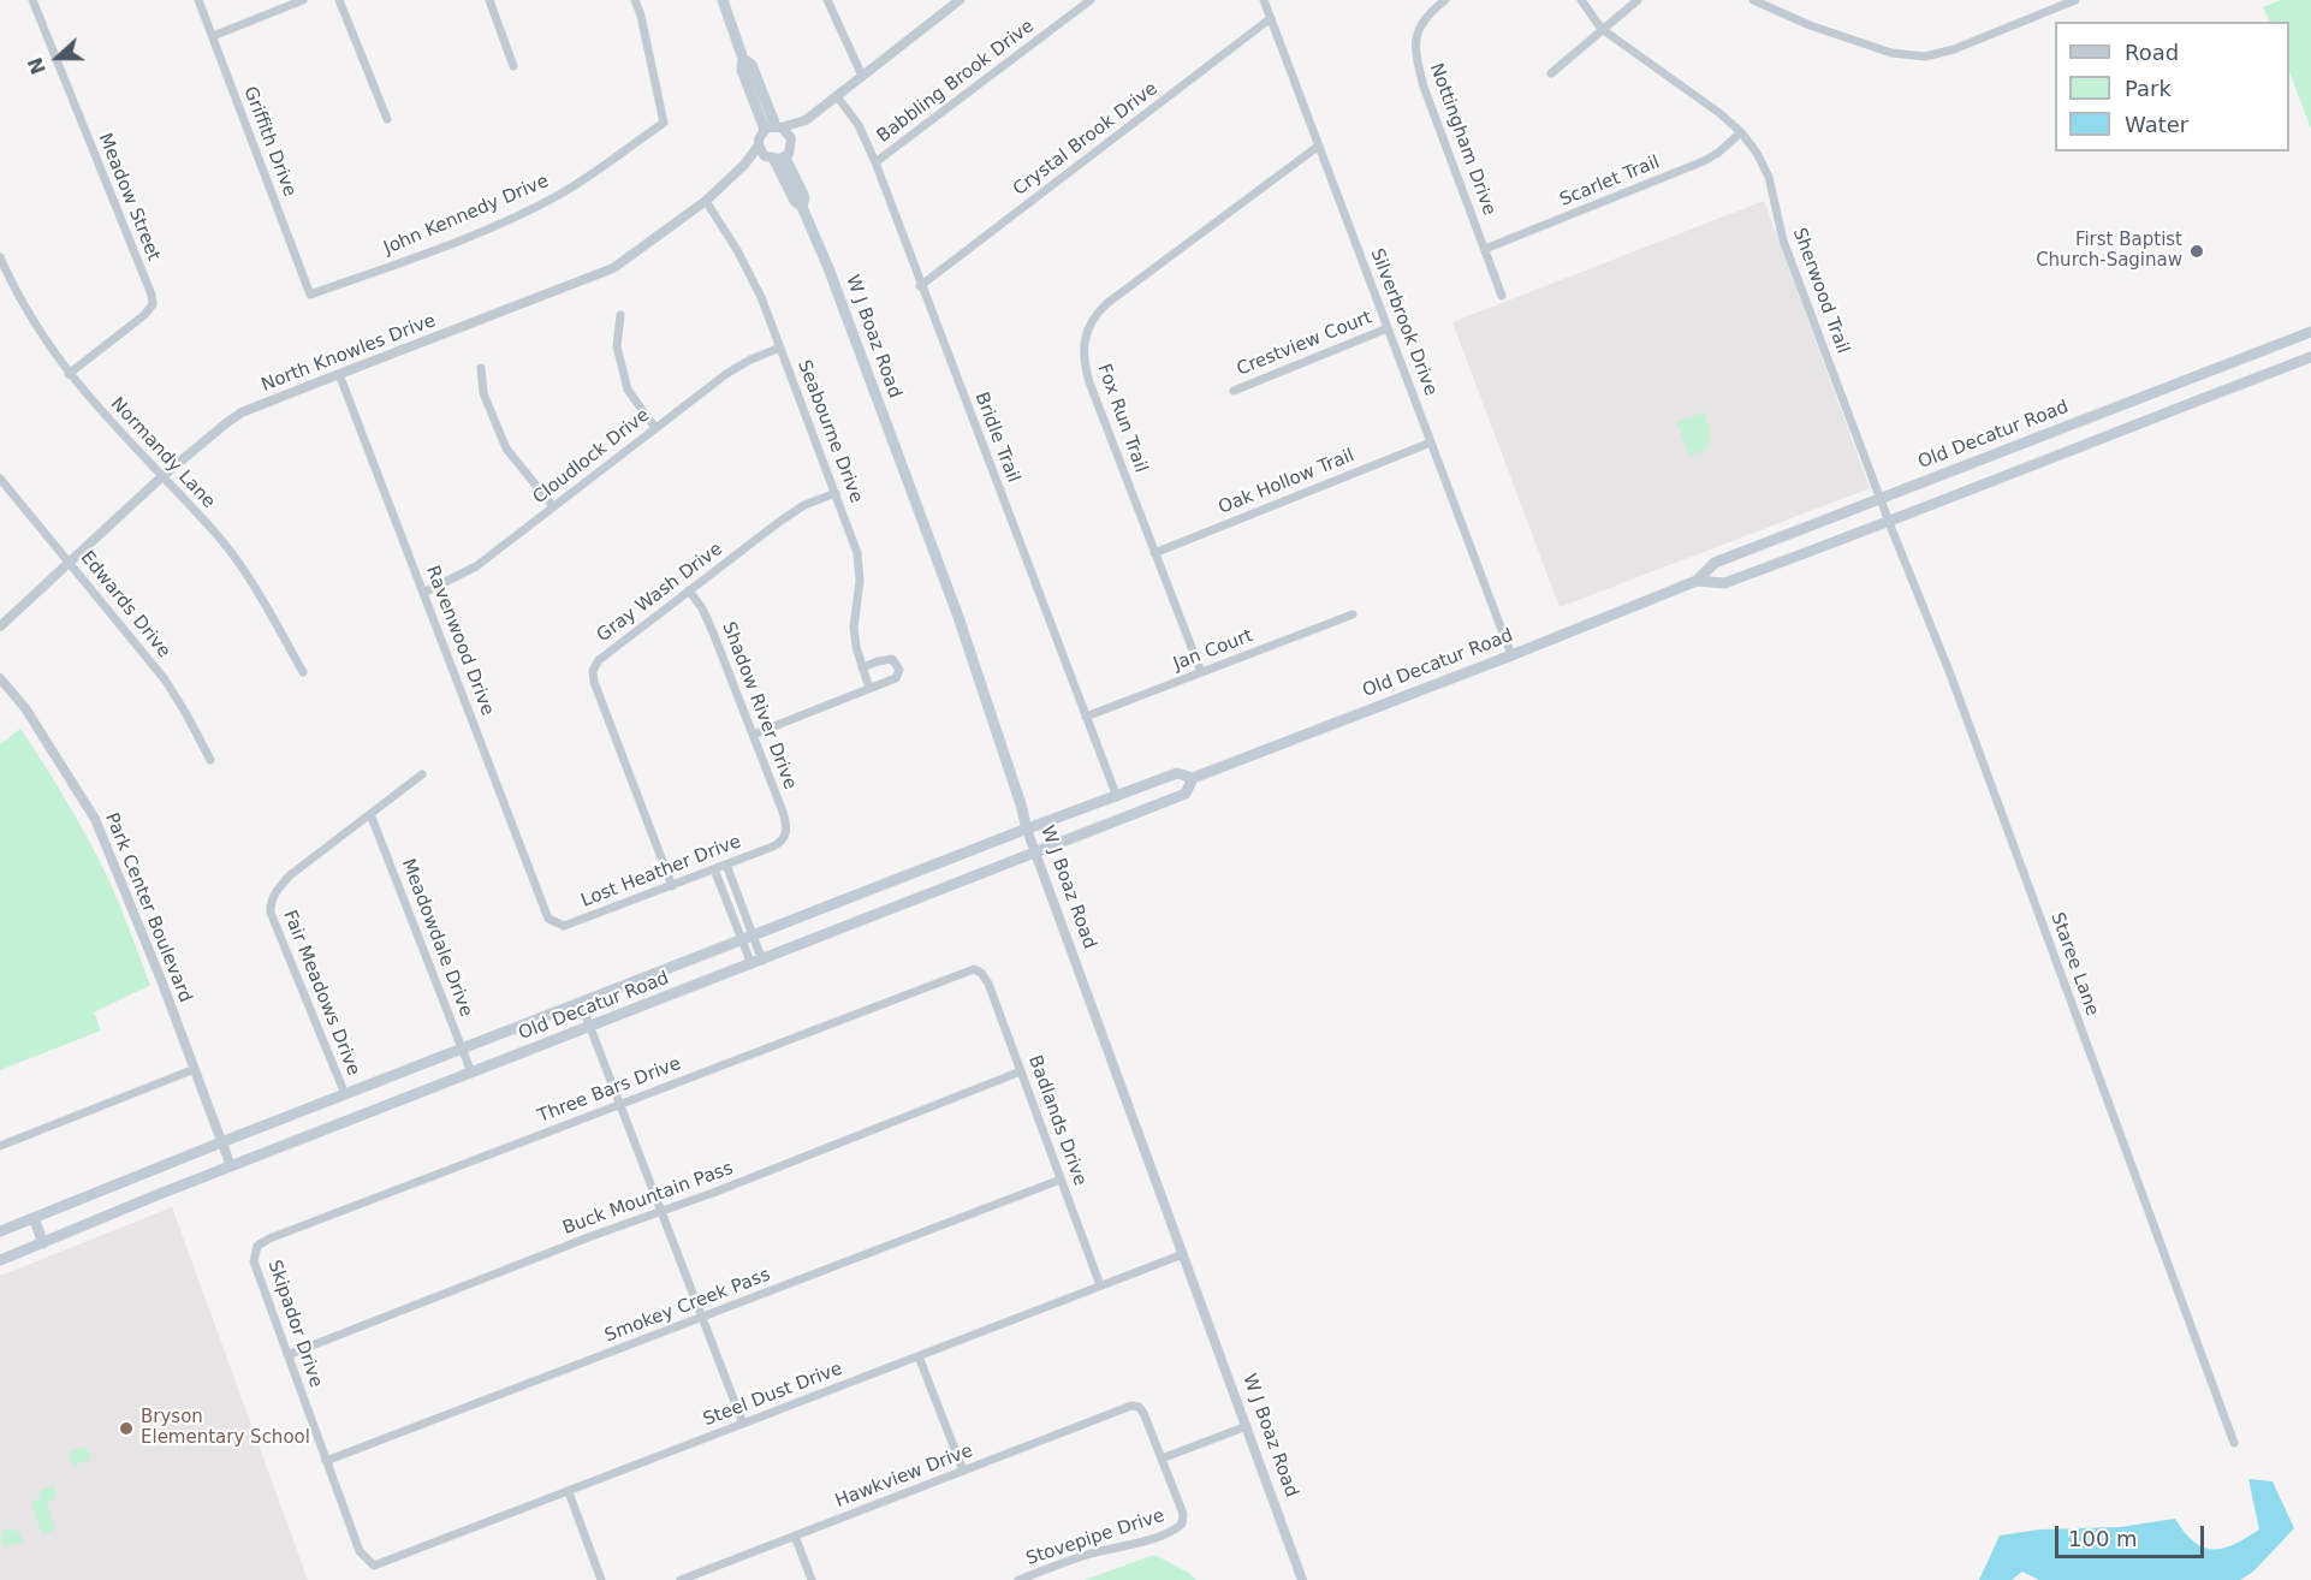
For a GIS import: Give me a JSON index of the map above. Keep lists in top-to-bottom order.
{
  "streets": {
    "main road": ["W J Boaz Road", "Old Decatur Road"],
    "street": [
      "Babbling Brook Drive",
      "Crystal Brook Drive",
      "Nottingham Drive",
      "Griffith Drive",
      "Scarlet Trail",
      "Meadow Street",
      "John Kennedy Drive",
      "Sherwood Trail",
      "Silverbrook Drive",
      "Crestview Court",
      "North Knowles Drive",
      "Fox Run Trail",
      "Seabourne Drive",
      "Bridle Trail",
      "Normandy Lane",
      "Cloudlock Drive",
      "Oak Hollow Trail",
      "Gray Wash Drive",
      "Edwards Drive",
      "Ravenwood Drive",
      "Jan Court",
      "Shadow River Drive",
      "Lost Heather Drive",
      "Park Center Boulevard",
      "Meadowdale Drive",
      "Staree Lane",
      "Fair Meadows Drive",
      "Three Bars Drive",
      "Badlands Drive",
      "Buck Mountain Pass",
      "Smokey Creek Pass",
      "Skipador Drive",
      "Steel Dust Drive",
      "Hawkview Drive",
      "Stovepipe Drive"
    ]
  },
  "crossings": [
    ["Babbling Brook Drive", "Bridle Trail"],
    ["Crystal Brook Drive", "Silverbrook Drive"],
    ["Crystal Brook Drive", "Bridle Trail"],
    ["Nottingham Drive", "Scarlet Trail"],
    ["Griffith Drive", "John Kennedy Drive"],
    ["Scarlet Trail", "Sherwood Trail"],
    ["Meadow Street", "Normandy Lane"],
    ["Sherwood Trail", "Old Decatur Road"],
    ["Sherwood Trail", "Staree Lane"],
    ["Silverbrook Drive", "Crestview Court"],
    ["Silverbrook Drive", "Fox Run Trail"],
    ["Silverbrook Drive", "Old Decatur Road"],
    ["Silverbrook Drive", "Oak Hollow Trail"],
    ["W J Boaz Road", "North Knowles Drive"],
    ["W J Boaz Road", "Old Decatur Road"],
    ["W J Boaz Road", "Steel Dust Drive"],
    ["North Knowles Drive", "Seabourne Drive"],
    ["North Knowles Drive", "Normandy Lane"],
    ["North Knowles Drive", "Edwards Drive"],
    ["North Knowles Drive", "Ravenwood Drive"],
    ["Fox Run Trail", "Oak Hollow Trail"],
    ["Fox Run Trail", "Jan Court"],
    ["Seabourne Drive", "Cloudlock Drive"],
    ["Seabourne Drive", "Gray Wash Drive"],
    ["Old Decatur Road", "Bridle Trail"],
    ["Old Decatur Road", "Park Center Boulevard"],
    ["Old Decatur Road", "Meadowdale Drive"],
    ["Old Decatur Road", "Staree Lane"],
    ["Old Decatur Road", "Fair Meadows Drive"],
    ["Bridle Trail", "Jan Court"],
    ["Cloudlock Drive", "Ravenwood Drive"],
    ["Gray Wash Drive", "Shadow River Drive"],
    ["Gray Wash Drive", "Lost Heather Drive"],
    ["Ravenwood Drive", "Lost Heather Drive"],
    ["Shadow River Drive", "Lost Heather Drive"],
    ["Meadowdale Drive", "Fair Meadows Drive"],
    ["Three Bars Drive", "Badlands Drive"],
    ["Three Bars Drive", "Skipador Drive"],
    ["Badlands Drive", "Buck Mountain Pass"],
    ["Badlands Drive", "Smokey Creek Pass"],
    ["Badlands Drive", "Steel Dust Drive"],
    ["Buck Mountain Pass", "Skipador Drive"],
    ["Smokey Creek Pass", "Skipador Drive"],
    ["Skipador Drive", "Steel Dust Drive"],
    ["Hawkview Drive", "Stovepipe Drive"]
  ],
  "places": ["First Baptist Church-Saginaw", "Bryson Elementary School"],
  "legend": ["Road", "Park", "Water"],
  "scale_bar": "100 m",
  "north": "left"
}
